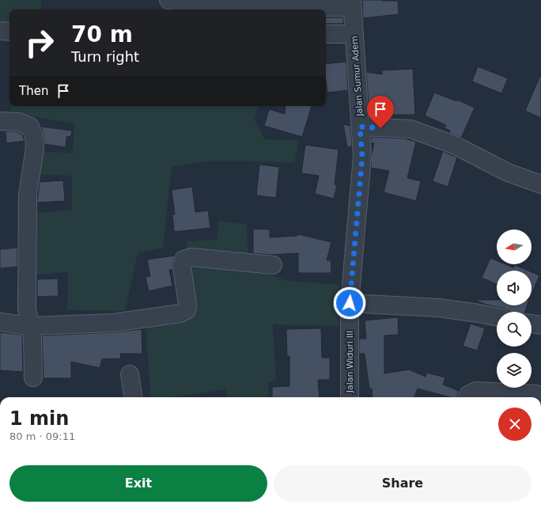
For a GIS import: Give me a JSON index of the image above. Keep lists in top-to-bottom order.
{
  "streets": {
    "street": ["Jalan Sumur Adem", "Jalan Widuri III"]
  },
  "crossings": [
    ["Jalan Sumur Adem", "Jalan Widuri III"]
  ],
  "north": "left",
  "page": {
    "turn": ["70 m", "Turn right"],
    "then": "Then",
    "heading": ["1 min", "80 m · 09:11"],
    "buttons": ["Exit", "Share"]
  }
}
